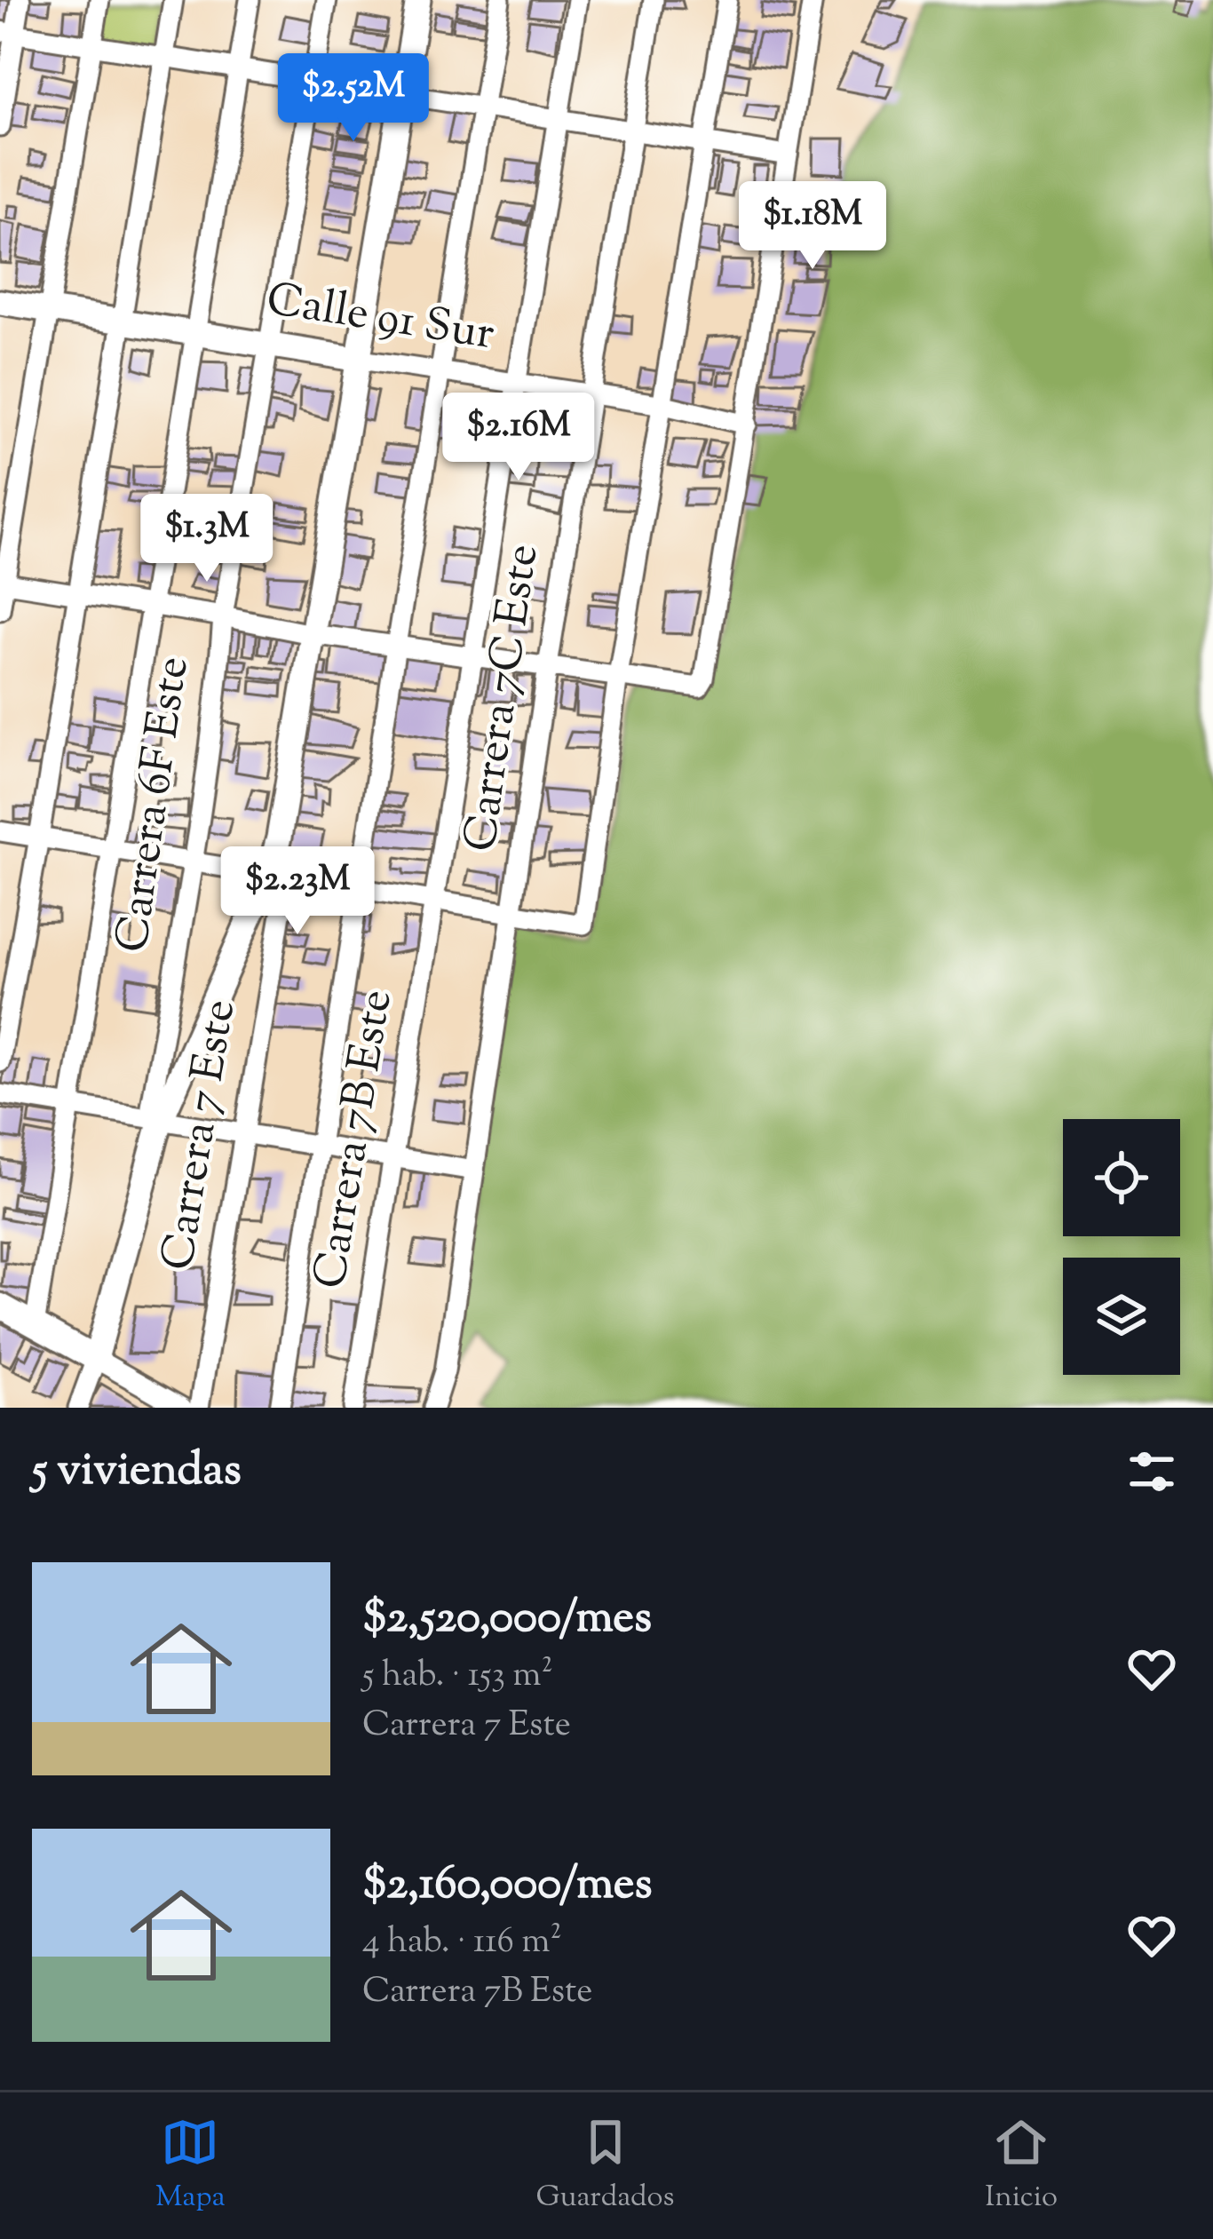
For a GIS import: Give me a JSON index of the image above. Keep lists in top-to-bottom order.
{
  "streets": {
    "street": [
      "Calle 91 Sur",
      "Carrera 7C Este",
      "Carrera 6F Este",
      "Carrera 7 Este",
      "Carrera 7B Este"
    ]
  },
  "crossings": [
    ["Calle 91 Sur", "Carrera 7C Este"],
    ["Calle 91 Sur", "Carrera 6F Este"],
    ["Calle 91 Sur", "Carrera 7 Este"],
    ["Calle 91 Sur", "Carrera 7B Este"]
  ],
  "page": {
    "price": [
      "$2.52M",
      "$1.18M",
      "$2.16M",
      "$1.3M",
      "$2.23M"
    ],
    "heading": "5 viviendas",
    "list": [
      {
        "name": "$2,520,000/mes",
        "note": "5 hab. · 153 m² · Carrera 7 Este"
      },
      {
        "name": "$2,160,000/mes",
        "note": "4 hab. · 116 m² · Carrera 7B Este"
      }
    ],
    "tabs": ["Mapa", "Guardados", "Inicio"]
  }
}
